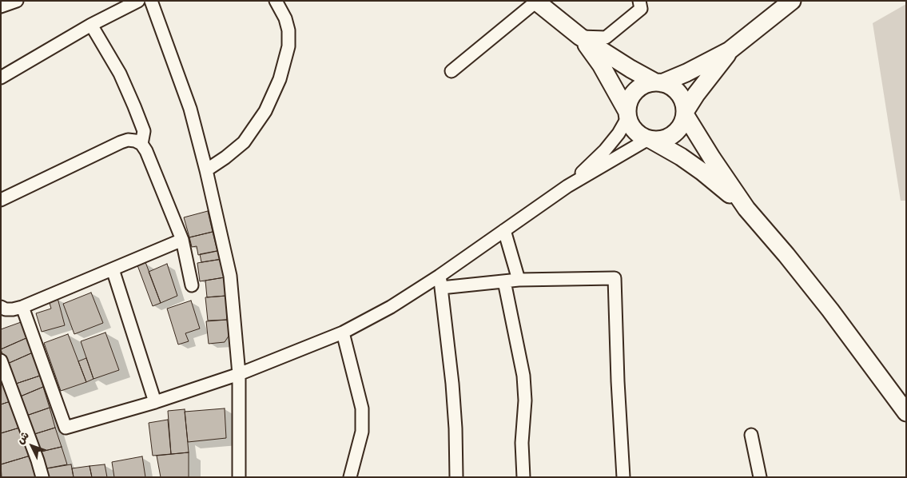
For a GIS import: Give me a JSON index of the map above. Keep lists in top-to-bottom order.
{
  "north": "top left"
}
